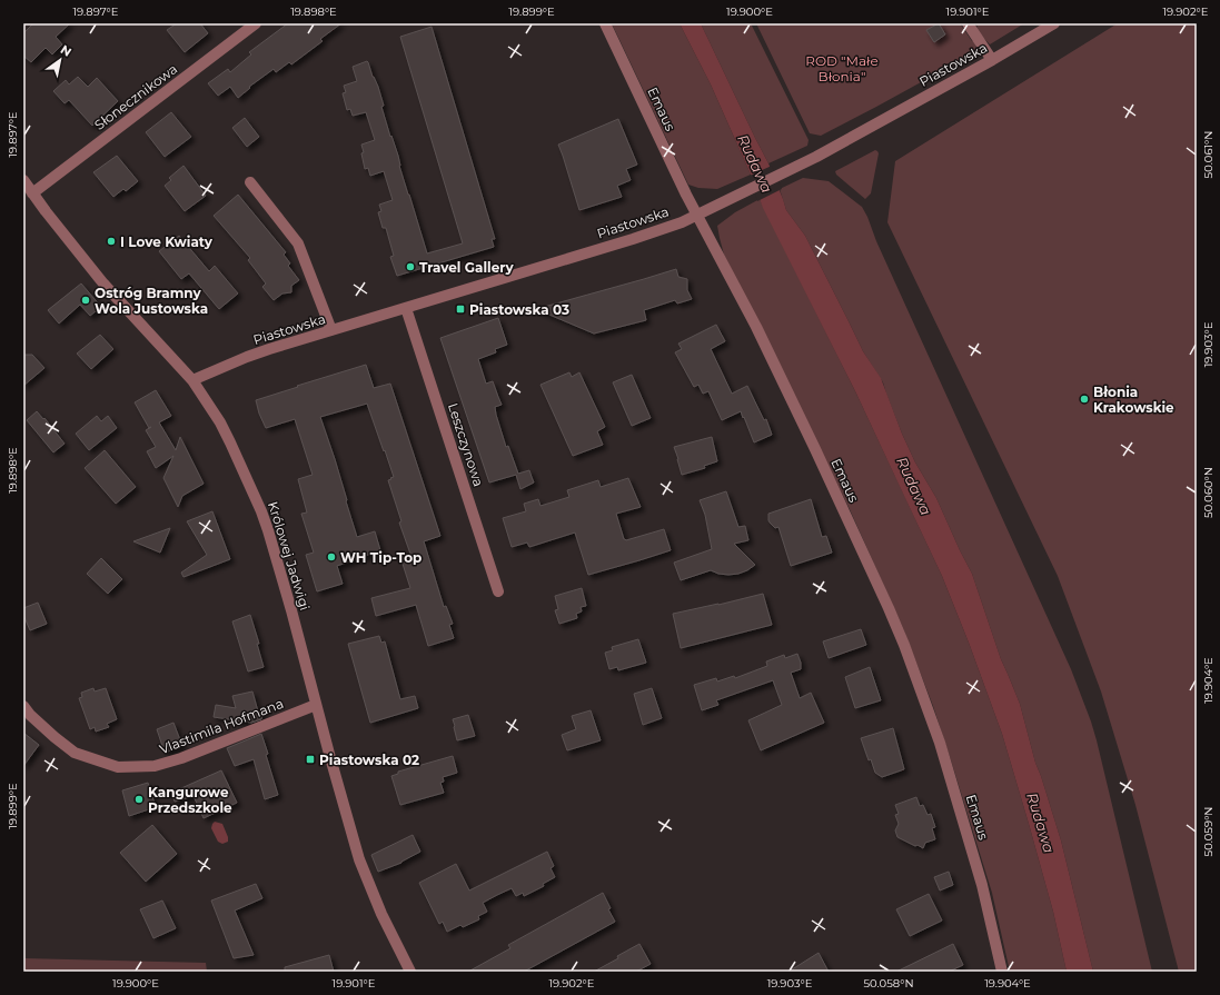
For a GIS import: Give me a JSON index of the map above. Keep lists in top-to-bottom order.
{
  "streets": {
    "street": [
      "Piastowska",
      "Słonecznikowa",
      "Emaus",
      "Leszczynowa",
      "Królowej Jadwigi",
      "Vlastimila Hofmana"
    ]
  },
  "crossings": [
    ["Piastowska", "Emaus"],
    ["Piastowska", "Leszczynowa"],
    ["Piastowska", "Królowej Jadwigi"],
    ["Słonecznikowa", "Królowej Jadwigi"],
    ["Królowej Jadwigi", "Vlastimila Hofmana"]
  ],
  "water": ["Rudawa"],
  "parks": ["ROD \"Małe Błonia\""],
  "places": {
    "other": [
      "I Love Kwiaty",
      "Travel Gallery",
      "Ostróg Bramny Wola Justowska",
      "Błonia Krakowskie",
      "WH Tip-Top",
      "Kangurowe Przedszkole"
    ],
    "transit": ["Piastowska 03", "Piastowska 02"]
  },
  "north": "top right",
  "coordinates": [
    "19.897°E",
    "19.898°E",
    "19.899°E",
    "19.900°E",
    "19.901°E",
    "19.902°E",
    "50.061°N",
    "19.903°E",
    "50.060°N",
    "19.904°E",
    "50.059°N",
    "50.058°N"
  ]
}
